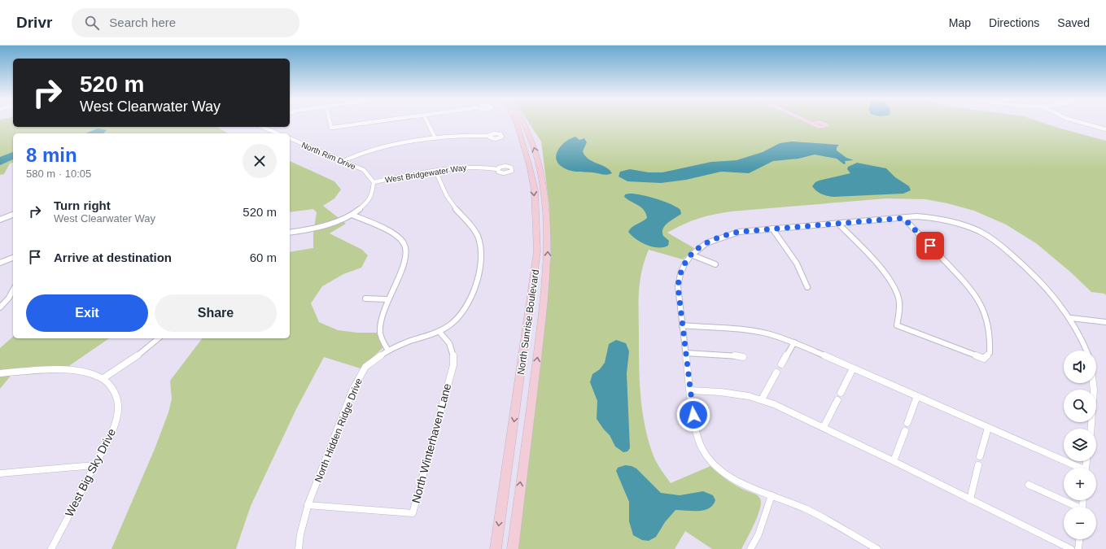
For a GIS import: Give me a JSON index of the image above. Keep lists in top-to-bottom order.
{
  "streets": {
    "street": [
      "North Rim Drive",
      "West Bridgewater Way",
      "North Sunrise Boulevard",
      "North Hidden Ridge Drive",
      "North Winterhaven Lane",
      "West Big Sky Drive"
    ]
  },
  "crossings": [
    ["North Rim Drive", "West Bridgewater Way"],
    ["West Bridgewater Way", "North Hidden Ridge Drive"],
    ["North Hidden Ridge Drive", "North Winterhaven Lane"]
  ],
  "page": {
    "header": "Drivr",
    "search": "Search here",
    "nav": ["Map", "Directions", "Saved"],
    "turn": ["520 m", "West Clearwater Way"],
    "heading": ["8 min", "580 m · 10:05"],
    "list": [
      {
        "name": "Turn right",
        "note": "West Clearwater Way",
        "value": "520 m"
      },
      {
        "name": "Arrive at destination",
        "value": "60 m"
      }
    ],
    "buttons": ["Exit", "Share"],
    "map_buttons": ["+", "−"]
  }
}
